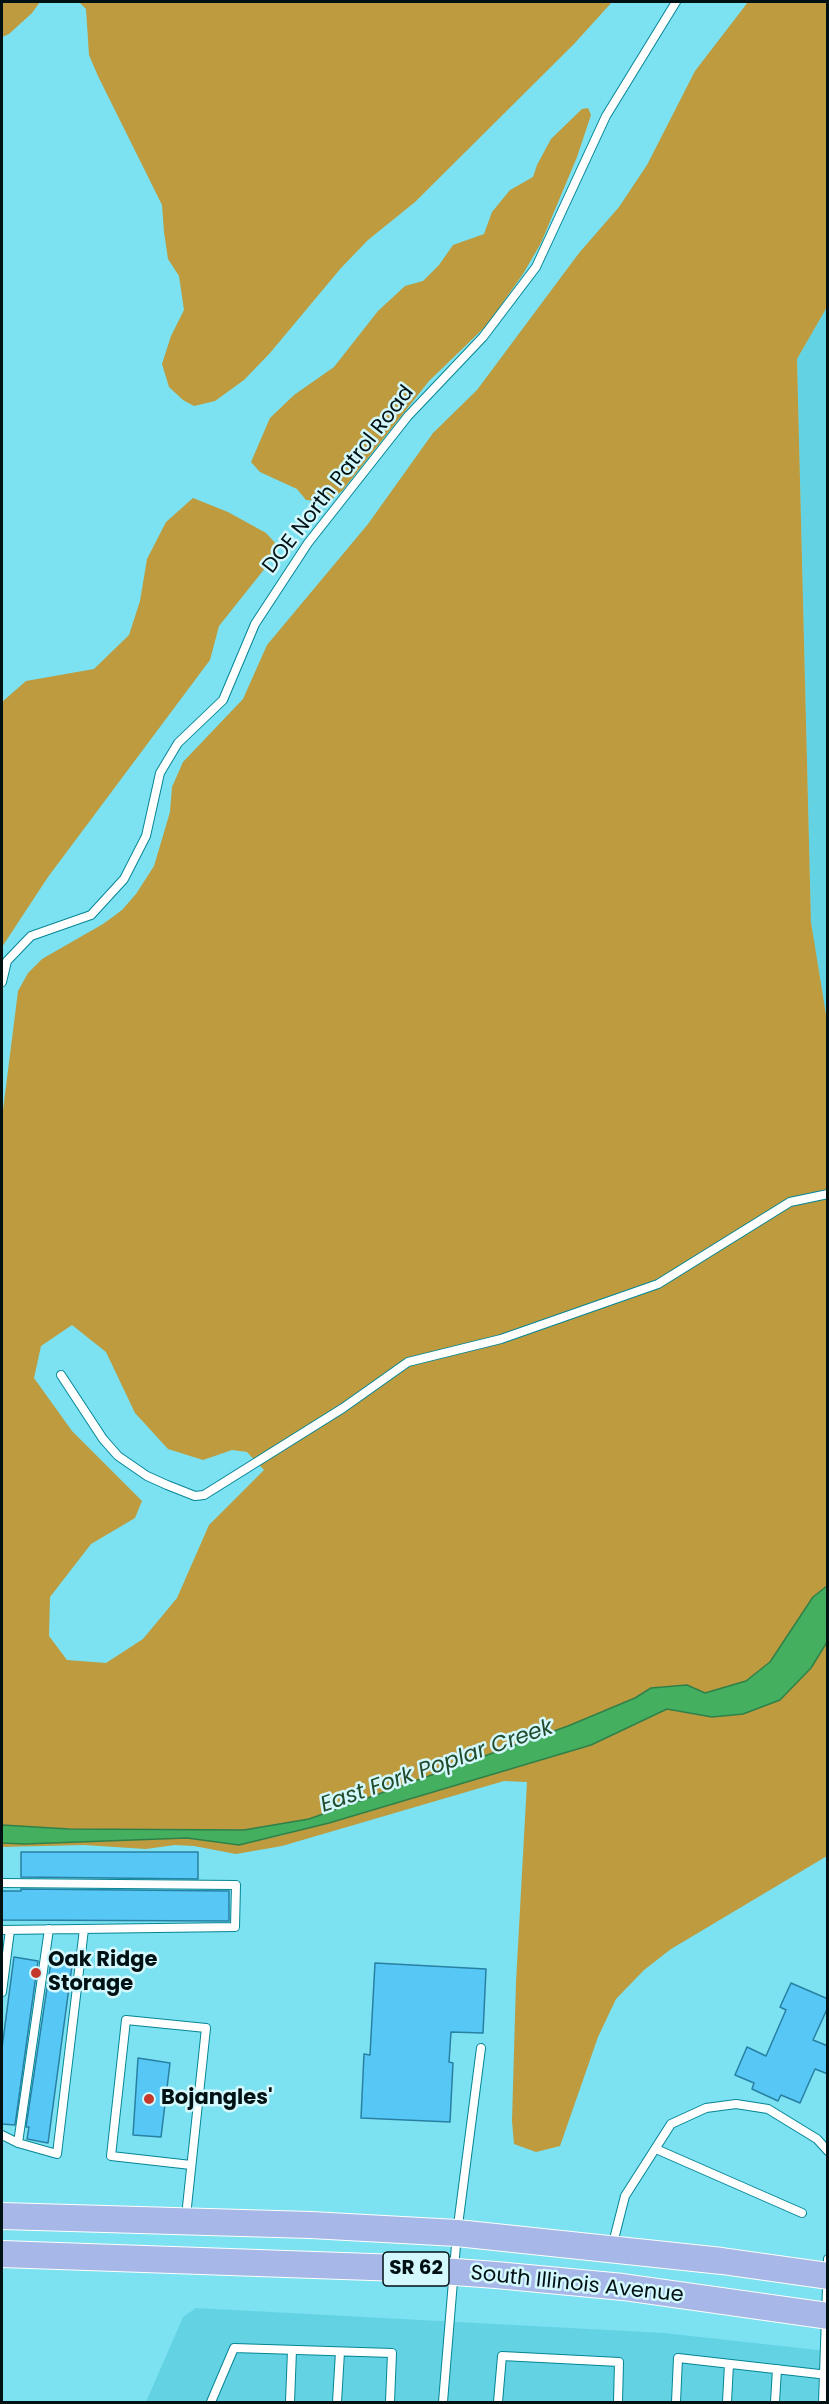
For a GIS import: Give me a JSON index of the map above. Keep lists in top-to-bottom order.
{
  "streets": {
    "highway": ["SR 62", "South Illinois Avenue"],
    "lane": ["DOE North Patrol Road"]
  },
  "water": ["East Fork Poplar Creek"],
  "places": ["Oak Ridge Storage", "Bojangles'"]
}
